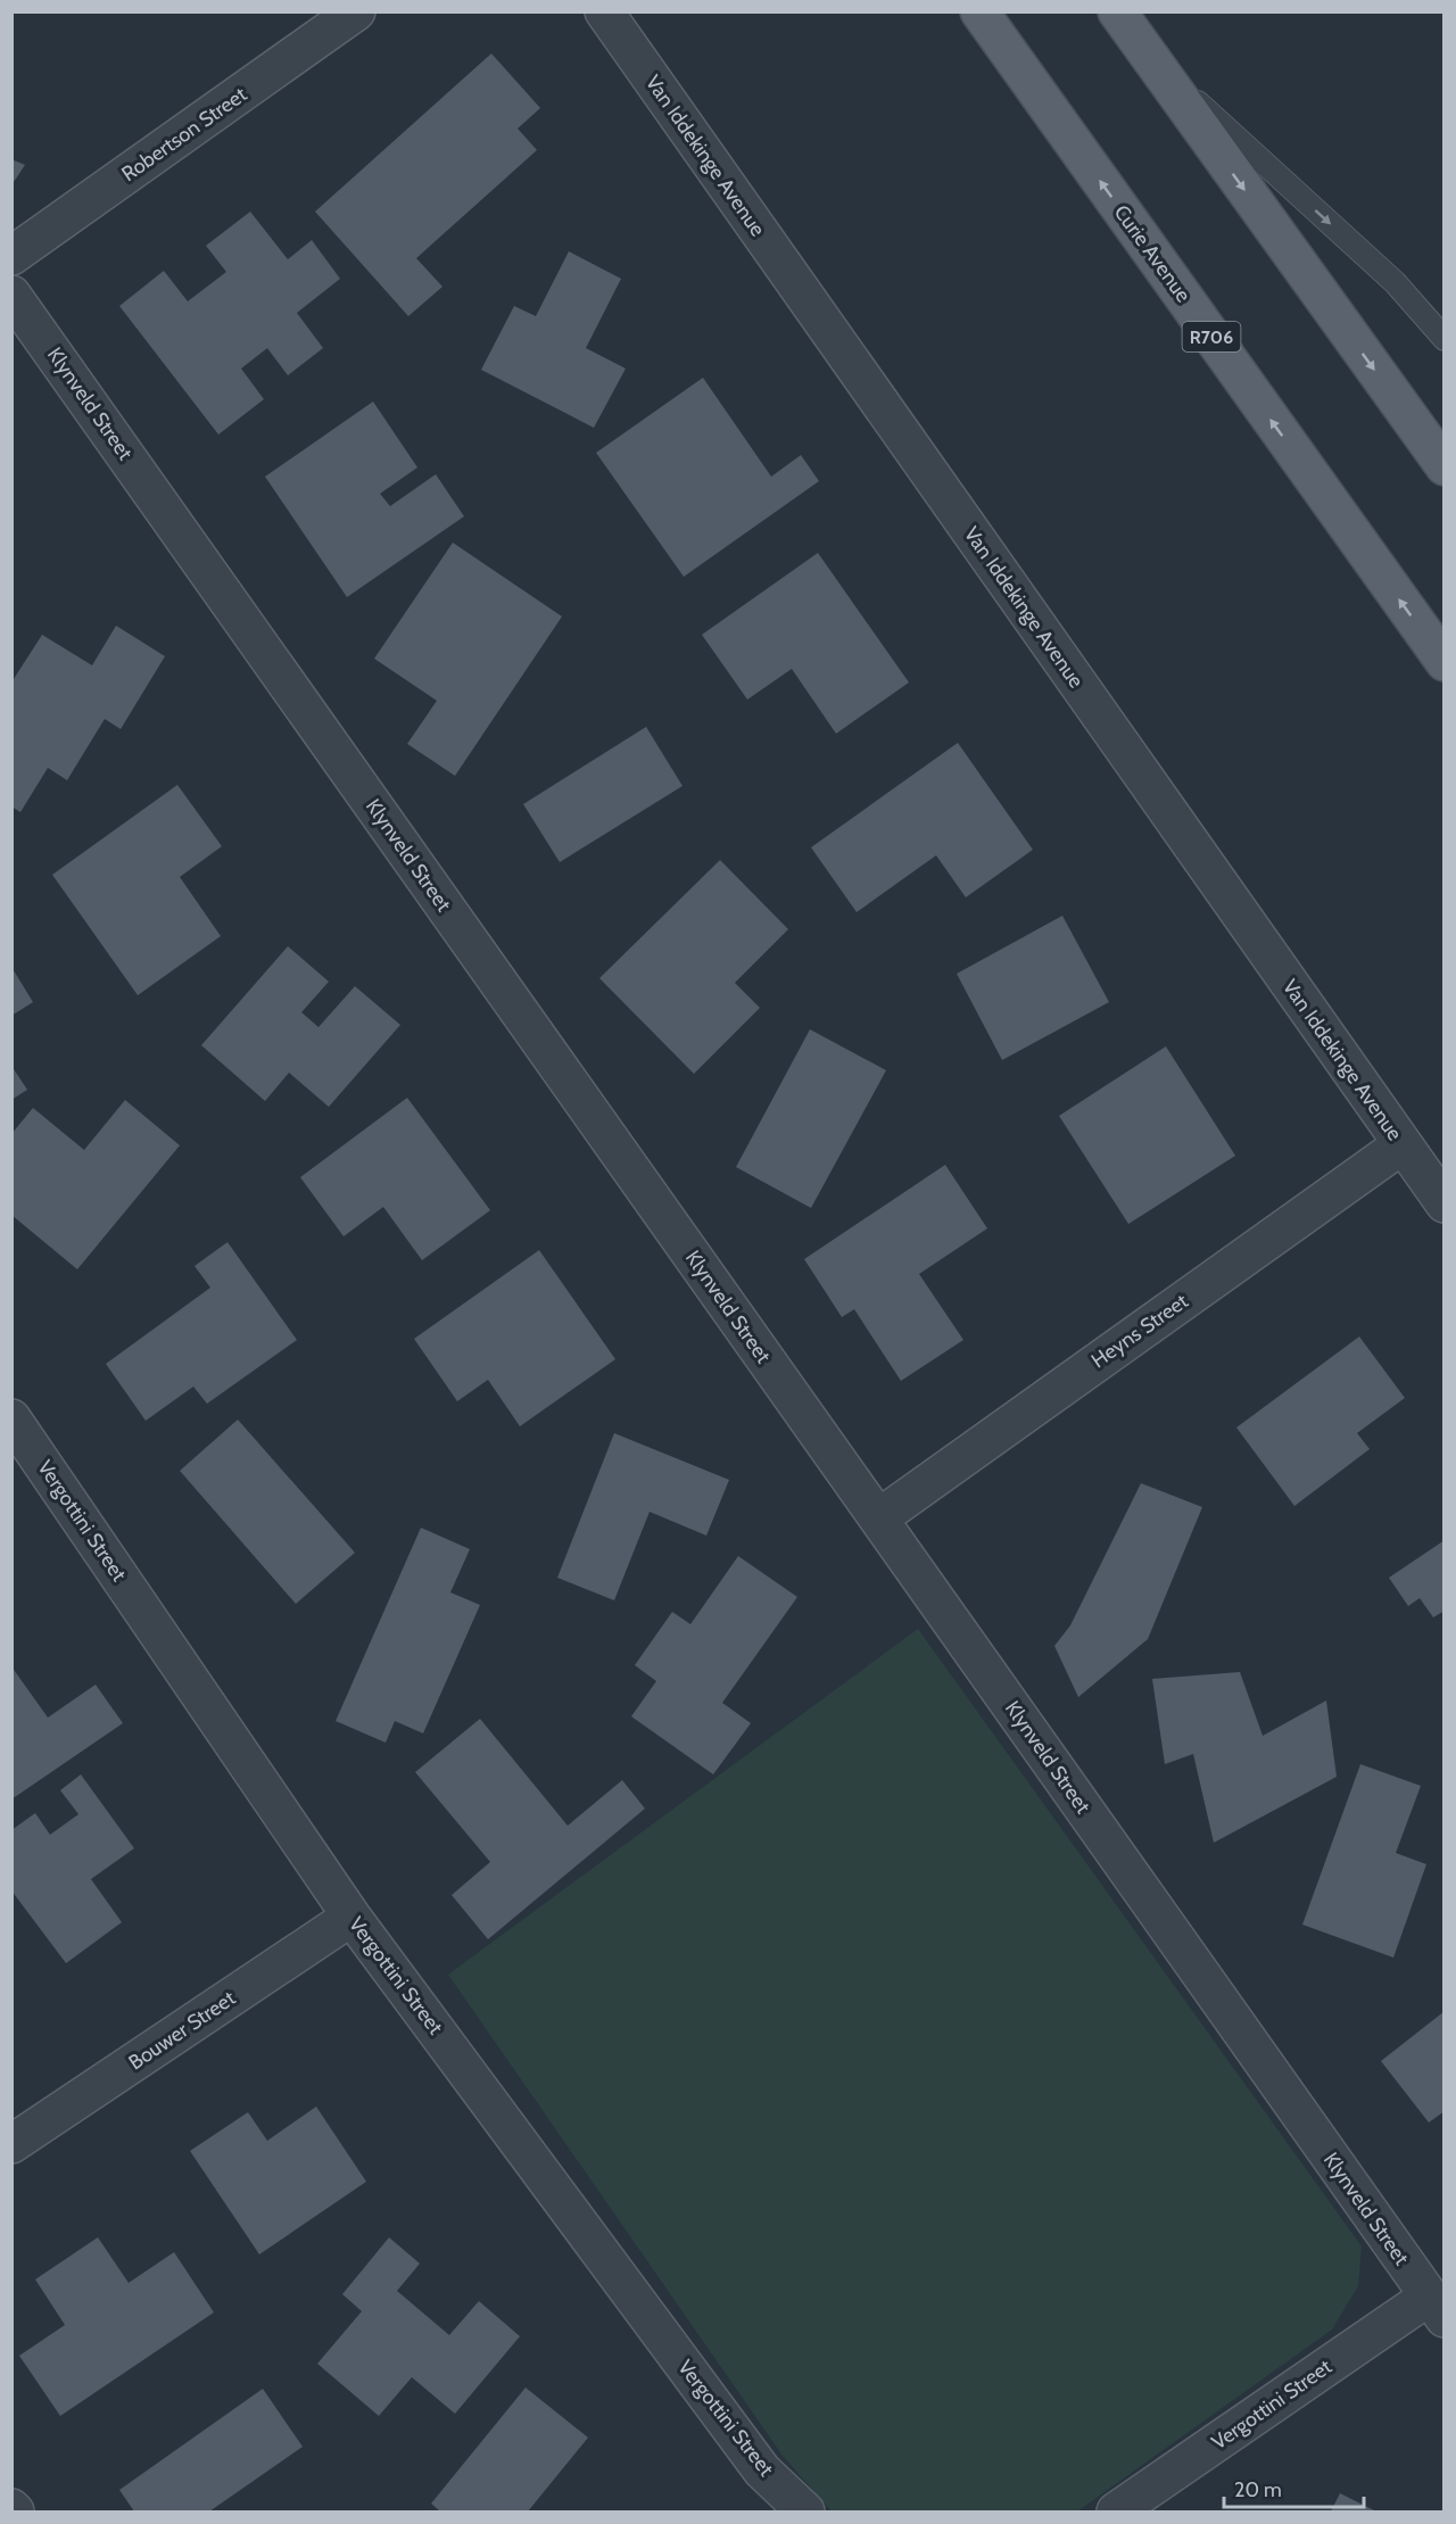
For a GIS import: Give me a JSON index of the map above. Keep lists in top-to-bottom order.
{
  "streets": {
    "main road": ["Curie Avenue", "R706"],
    "street": [
      "Robertson Street",
      "Van Iddekinge Avenue",
      "Klynveld Street",
      "Heyns Street",
      "Vergottini Street",
      "Bouwer Street"
    ]
  },
  "crossings": [
    ["Van Iddekinge Avenue", "Heyns Street"],
    ["Klynveld Street", "Heyns Street"],
    ["Klynveld Street", "Vergottini Street"],
    ["Vergottini Street", "Bouwer Street"]
  ],
  "scale_bar": "20 m"
}
